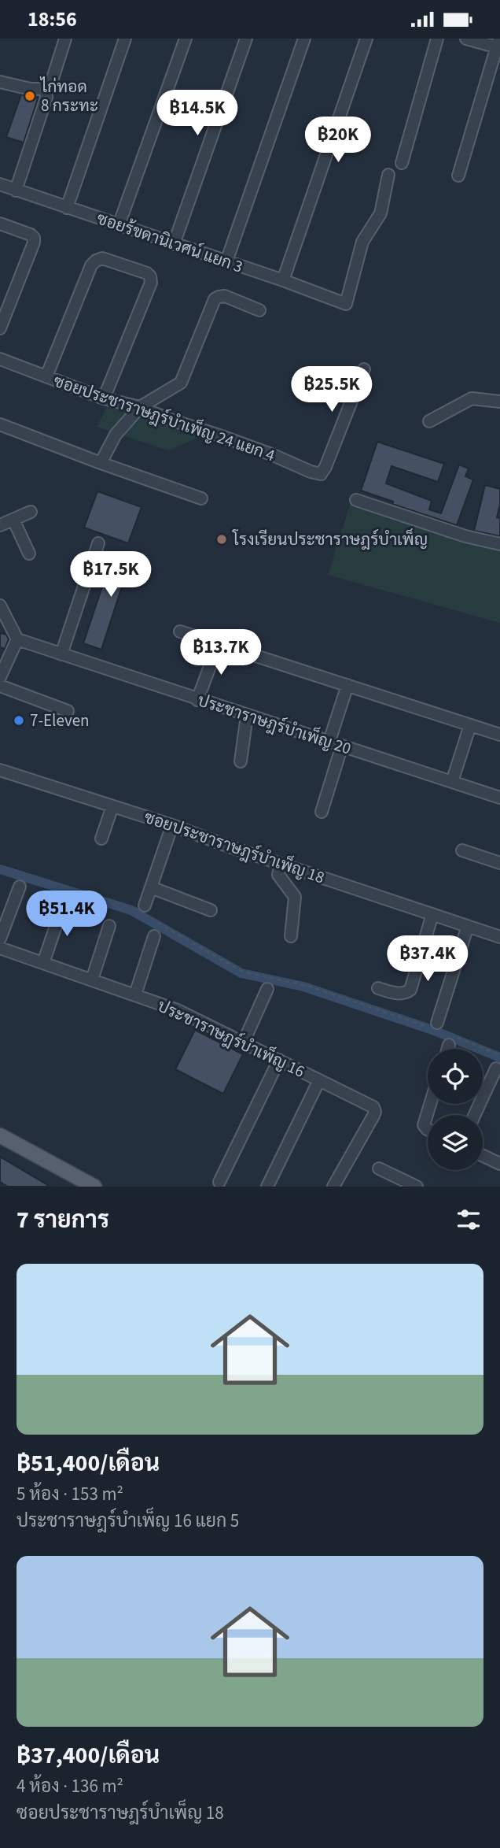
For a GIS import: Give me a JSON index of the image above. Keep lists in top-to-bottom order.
{
  "streets": {
    "street": [
      "ซอยร้ขดานิเวศน์ แยก 3",
      "ซอยประชาราษฎร์บำเพ็ญ 24 แยก 4",
      "ประชาราษฎร์บำเพ็ญ 20",
      "ซอยประชาราษฎร์บำเพ็ญ 18",
      "ประชาราษฎร์บำเพ็ญ 16"
    ]
  },
  "places": ["ไก่ทอด 8 กระทะ", "โรงเรียนประชาราษฎร์บำเพ็ญ", "7-Eleven"],
  "page": {
    "status": "18:56",
    "price": [
      "฿14.5K",
      "฿20K",
      "฿25.5K",
      "฿17.5K",
      "฿13.7K",
      "฿51.4K",
      "฿37.4K"
    ],
    "heading": "7 รายการ",
    "list": [
      {
        "name": "฿51,400/เดือน",
        "note": "5 ห้อง · 153 m² · ประชาราษฎร์บำเพ็ญ 16 แยก 5"
      },
      {
        "name": "฿37,400/เดือน",
        "note": "4 ห้อง · 136 m² · ซอยประชาราษฎร์บำเพ็ญ 18"
      }
    ]
  }
}
